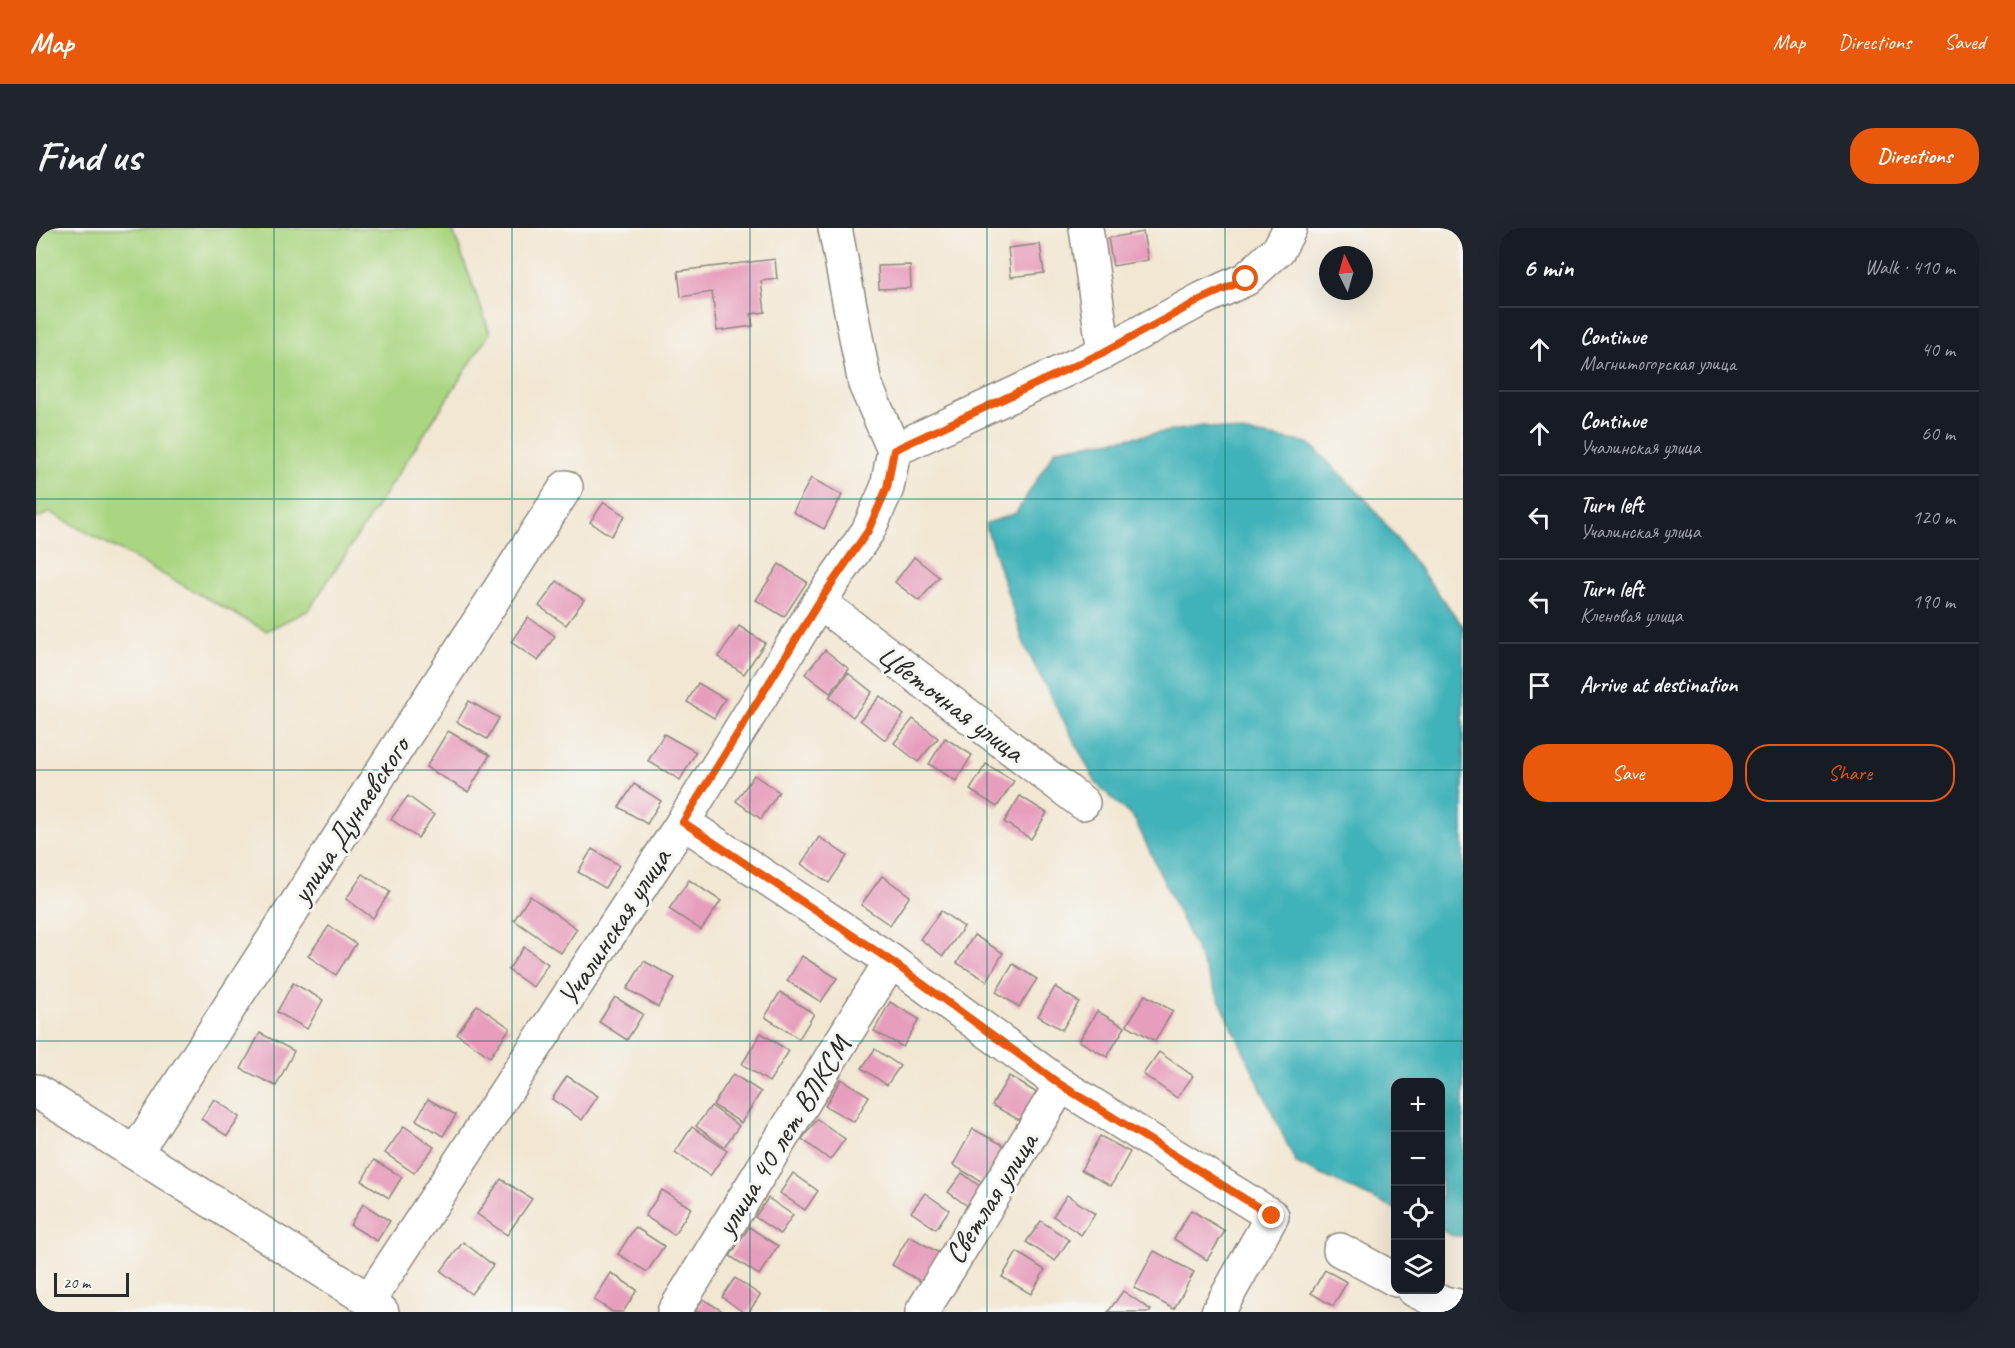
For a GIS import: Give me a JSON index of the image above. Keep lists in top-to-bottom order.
{
  "streets": {
    "street": [
      "Цветочная улица",
      "улица Дунаевского",
      "Учалинская улица",
      "улица 40 лет ВЛКСМ",
      "Светлая улица"
    ]
  },
  "crossings": [
    ["Цветочная улица", "Учалинская улица"]
  ],
  "scale_bar": "20 m",
  "north": "top",
  "page": {
    "header": "Map",
    "nav": ["Map", "Directions", "Saved"],
    "buttons": [
      "Directions",
      ["Save", "Share"]
    ],
    "title": "Find us",
    "heading": ["6 min", "Walk · 410 m"],
    "list": [
      ["Continue", "Магнитогорская улица", "40 m"],
      ["Continue", "Учалинская улица", "60 m"],
      ["Turn left", "Учалинская улица", "120 m"],
      ["Turn left", "Кленовая улица", "190 m"],
      "Arrive at destination"
    ],
    "map_buttons": ["+", "−"],
    "scale": "20 m"
  }
}
